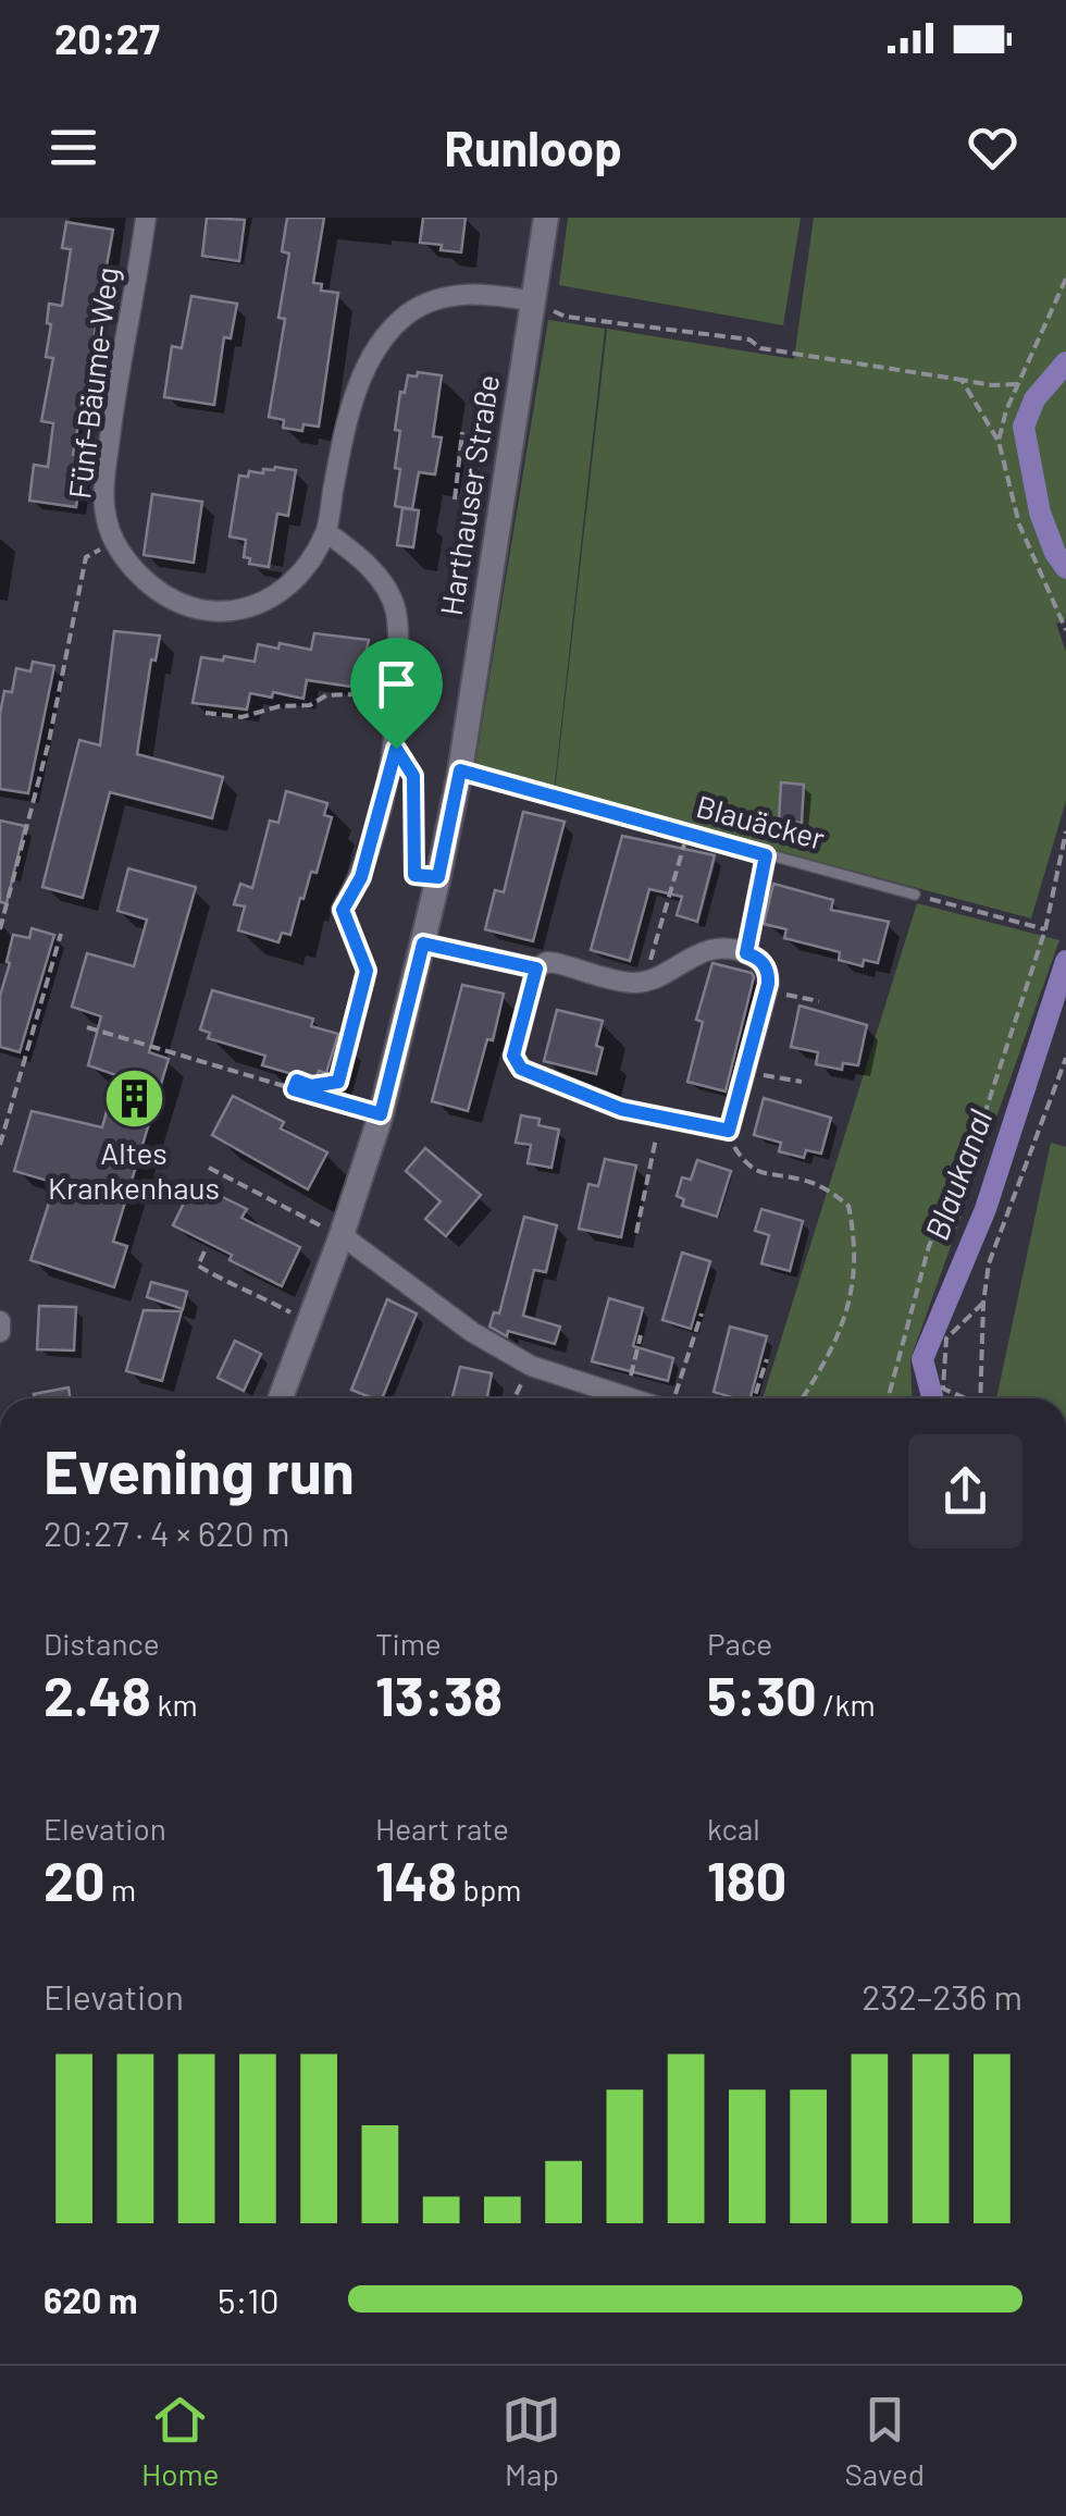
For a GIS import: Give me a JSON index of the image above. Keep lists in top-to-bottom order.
{
  "streets": {
    "street": ["Fünf-Bäume-Weg", "Harthauser Straße"],
    "lane": ["Blauäcker"]
  },
  "crossings": [
    ["Fünf-Bäume-Weg", "Harthauser Straße"],
    ["Harthauser Straße", "Blauäcker"]
  ],
  "water": ["Blaukanal"],
  "places": {
    "building": ["Altes Krankenhaus"]
  },
  "page": {
    "status": "20:27",
    "header": "Runloop",
    "heading": ["Evening run", "20:27 · 4 × 620 m"],
    "stats": [
      ["Distance", "2.48 km"],
      ["Time", "13:38"],
      ["Pace", "5:30 /km"],
      ["Elevation", "20 m"],
      ["Heart rate", "148 bpm"],
      ["kcal", "180"]
    ],
    "chart": ["Elevation", "232–236 m"],
    "list": [
      {
        "name": "620 m",
        "note": "5:10"
      }
    ],
    "tabs": ["Home", "Map", "Saved"]
  }
}
